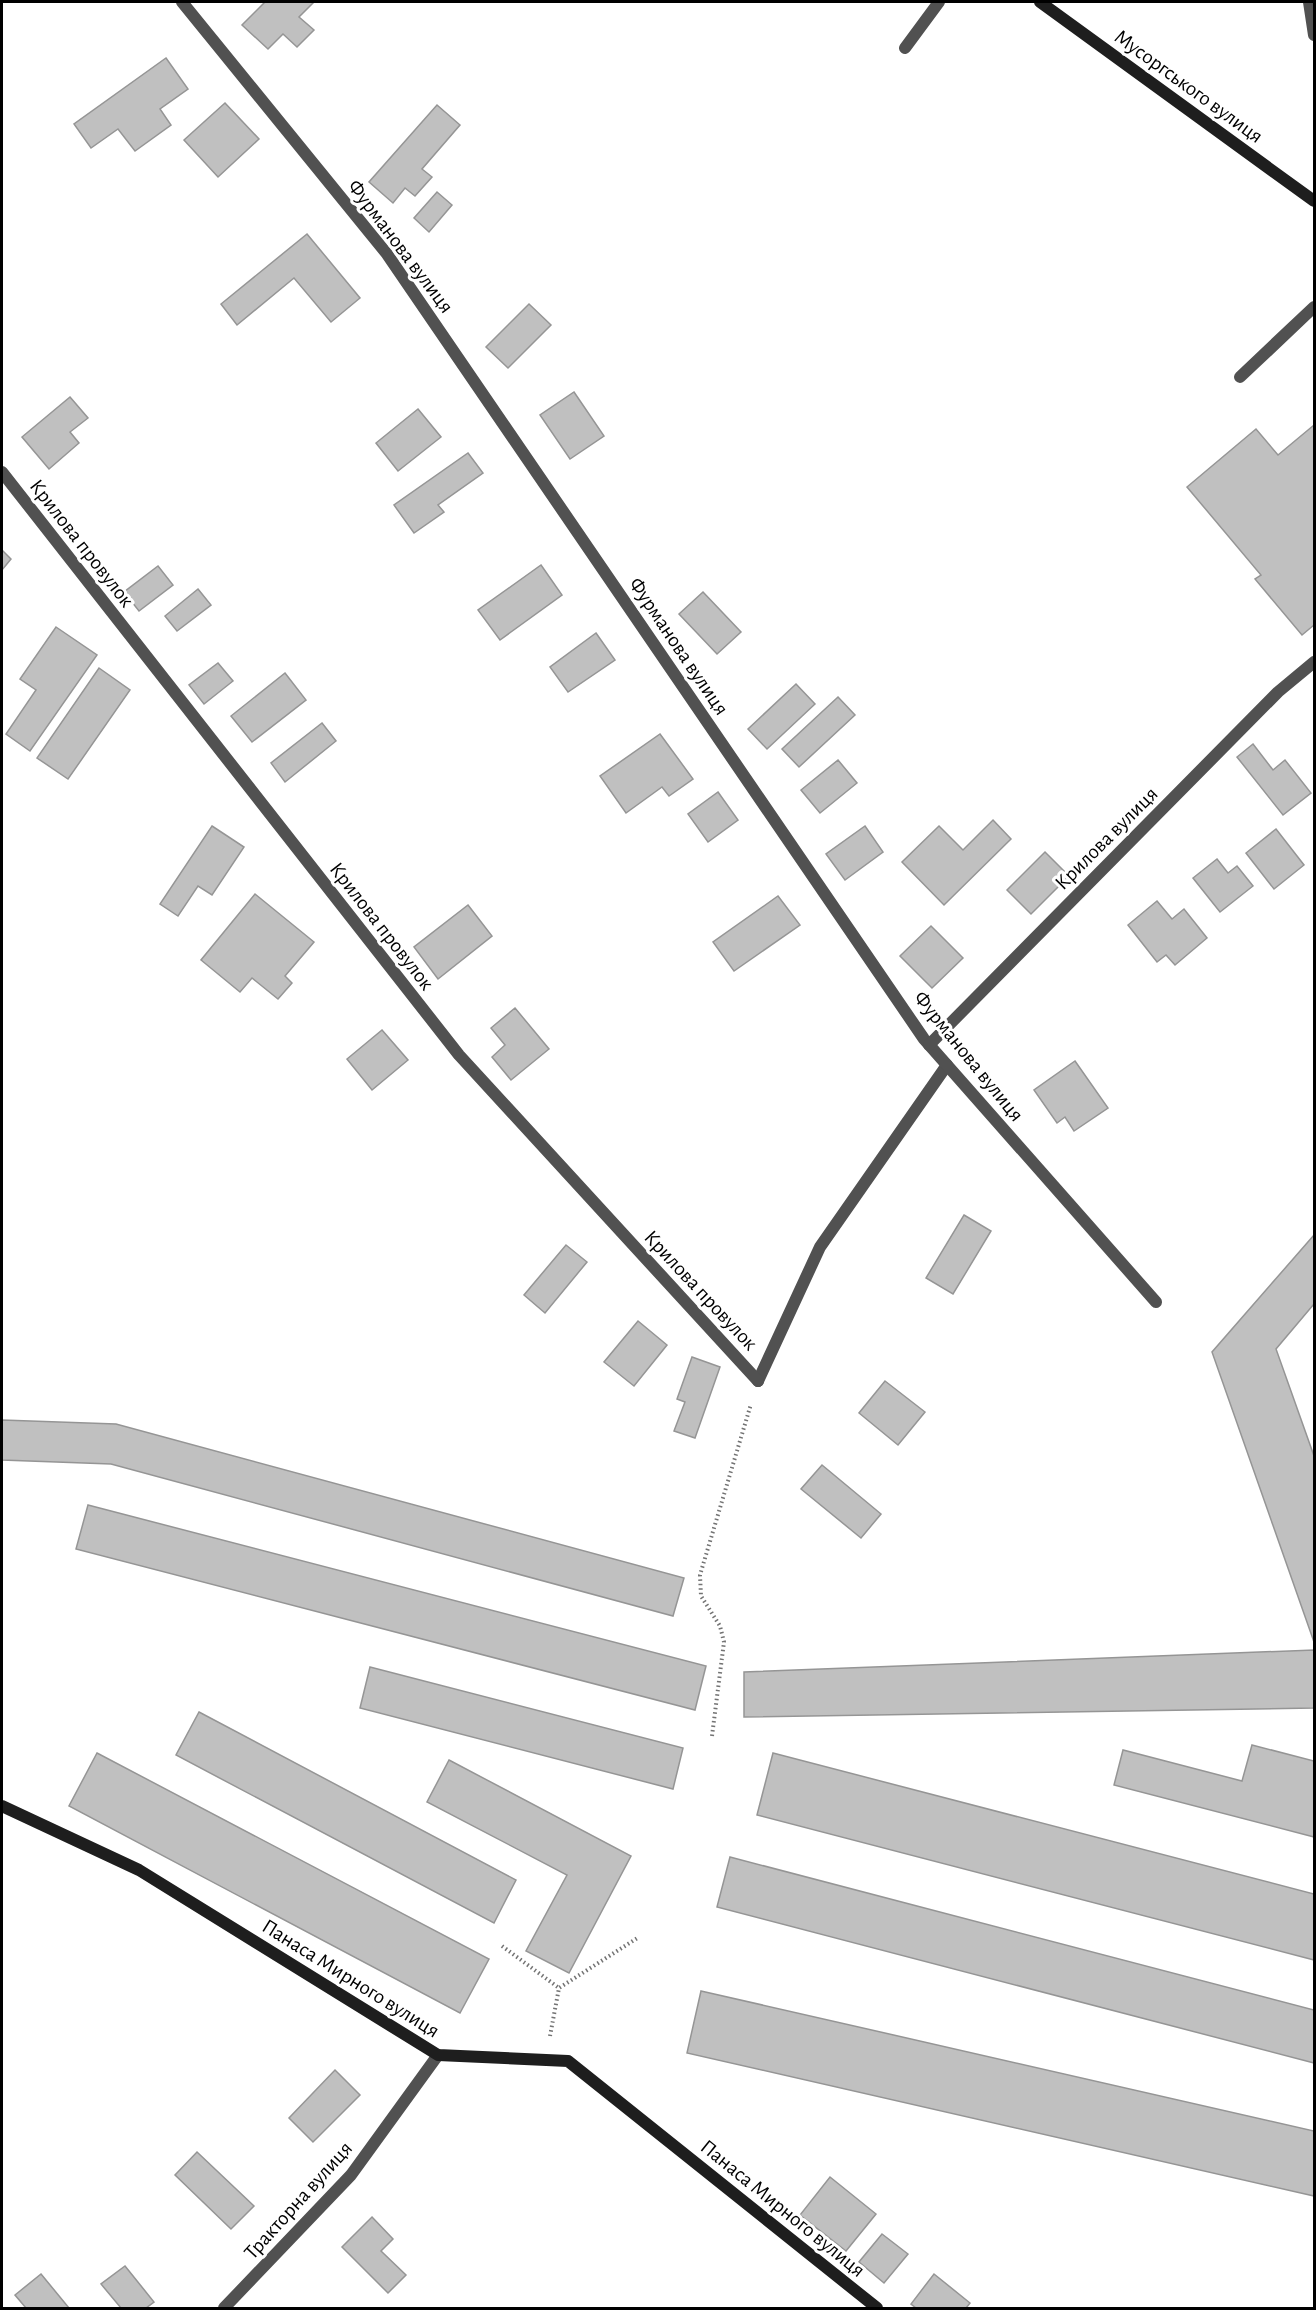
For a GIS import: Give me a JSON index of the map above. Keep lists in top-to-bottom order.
{
  "streets": {
    "street": [
      "Мусоргського вулиця",
      "Фурманова вулиця",
      "Крилова провулок",
      "Крилова вулиця",
      "Панаса Мирного вулиця",
      "Тракторна вулиця"
    ]
  },
  "crossings": [
    ["Фурманова вулиця", "Крилова вулиця"],
    ["Панаса Мирного вулиця", "Тракторна вулиця"]
  ]
}
